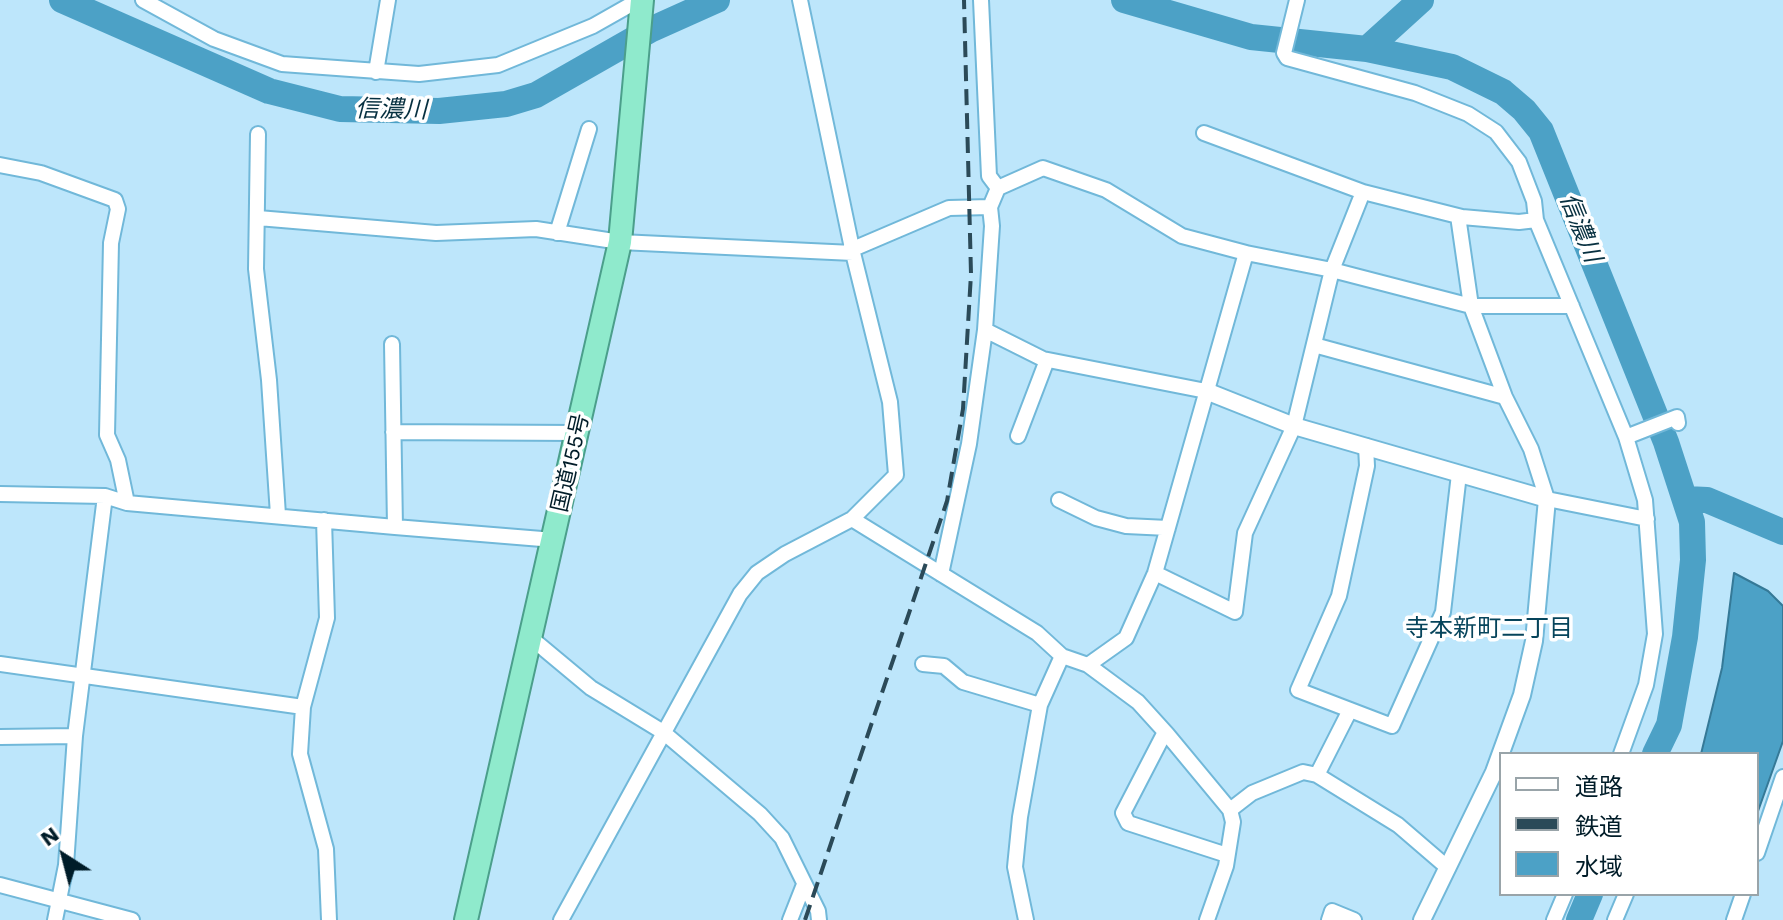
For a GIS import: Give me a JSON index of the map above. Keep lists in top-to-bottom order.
{
  "streets": {
    "highway": ["国道155号"]
  },
  "districts": ["寺本新町二丁目"],
  "water": ["信濃川"],
  "legend": ["道路", "鉄道", "水域"],
  "north": "top left"
}
